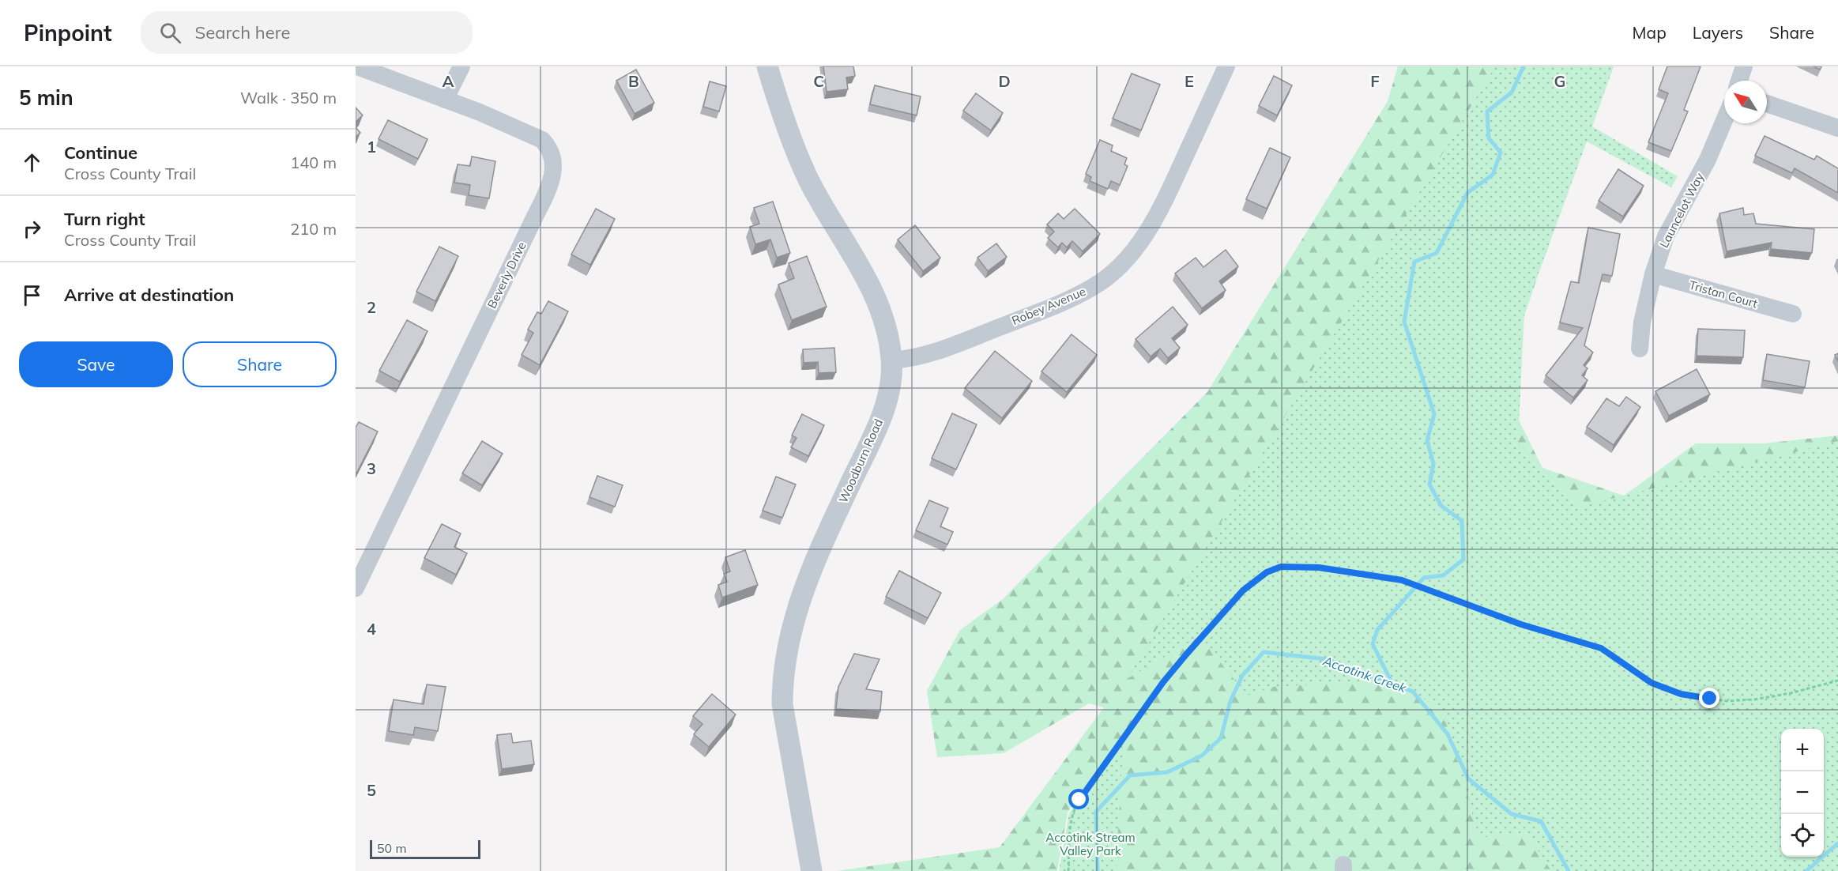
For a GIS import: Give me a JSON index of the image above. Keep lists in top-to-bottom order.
{
  "streets": {
    "street": [
      "Launcelot Way",
      "Beverly Drive",
      "Tristan Court",
      "Robey Avenue",
      "Woodburn Road"
    ]
  },
  "crossings": [
    ["Launcelot Way", "Tristan Court"],
    ["Robey Avenue", "Woodburn Road"]
  ],
  "water": ["Accotink Creek"],
  "parks": ["Accotink Stream Valley Park"],
  "scale_bar": "50 m",
  "north": "top left",
  "page": {
    "header": "Pinpoint",
    "search": "Search here",
    "nav": ["Map", "Layers", "Share"],
    "heading": ["5 min", "Walk · 350 m"],
    "list": [
      ["Continue", "Cross County Trail", "140 m"],
      ["Turn right", "Cross County Trail", "210 m"],
      "Arrive at destination"
    ],
    "buttons": ["Save", "Share"],
    "map_buttons": ["+", "−"],
    "scale": "50 m"
  },
  "grid": {
    "columns": [
      "A",
      "B",
      "C",
      "D",
      "E",
      "F",
      "G"
    ],
    "rows": [
      "1",
      "2",
      "3",
      "4",
      "5"
    ]
  }
}
